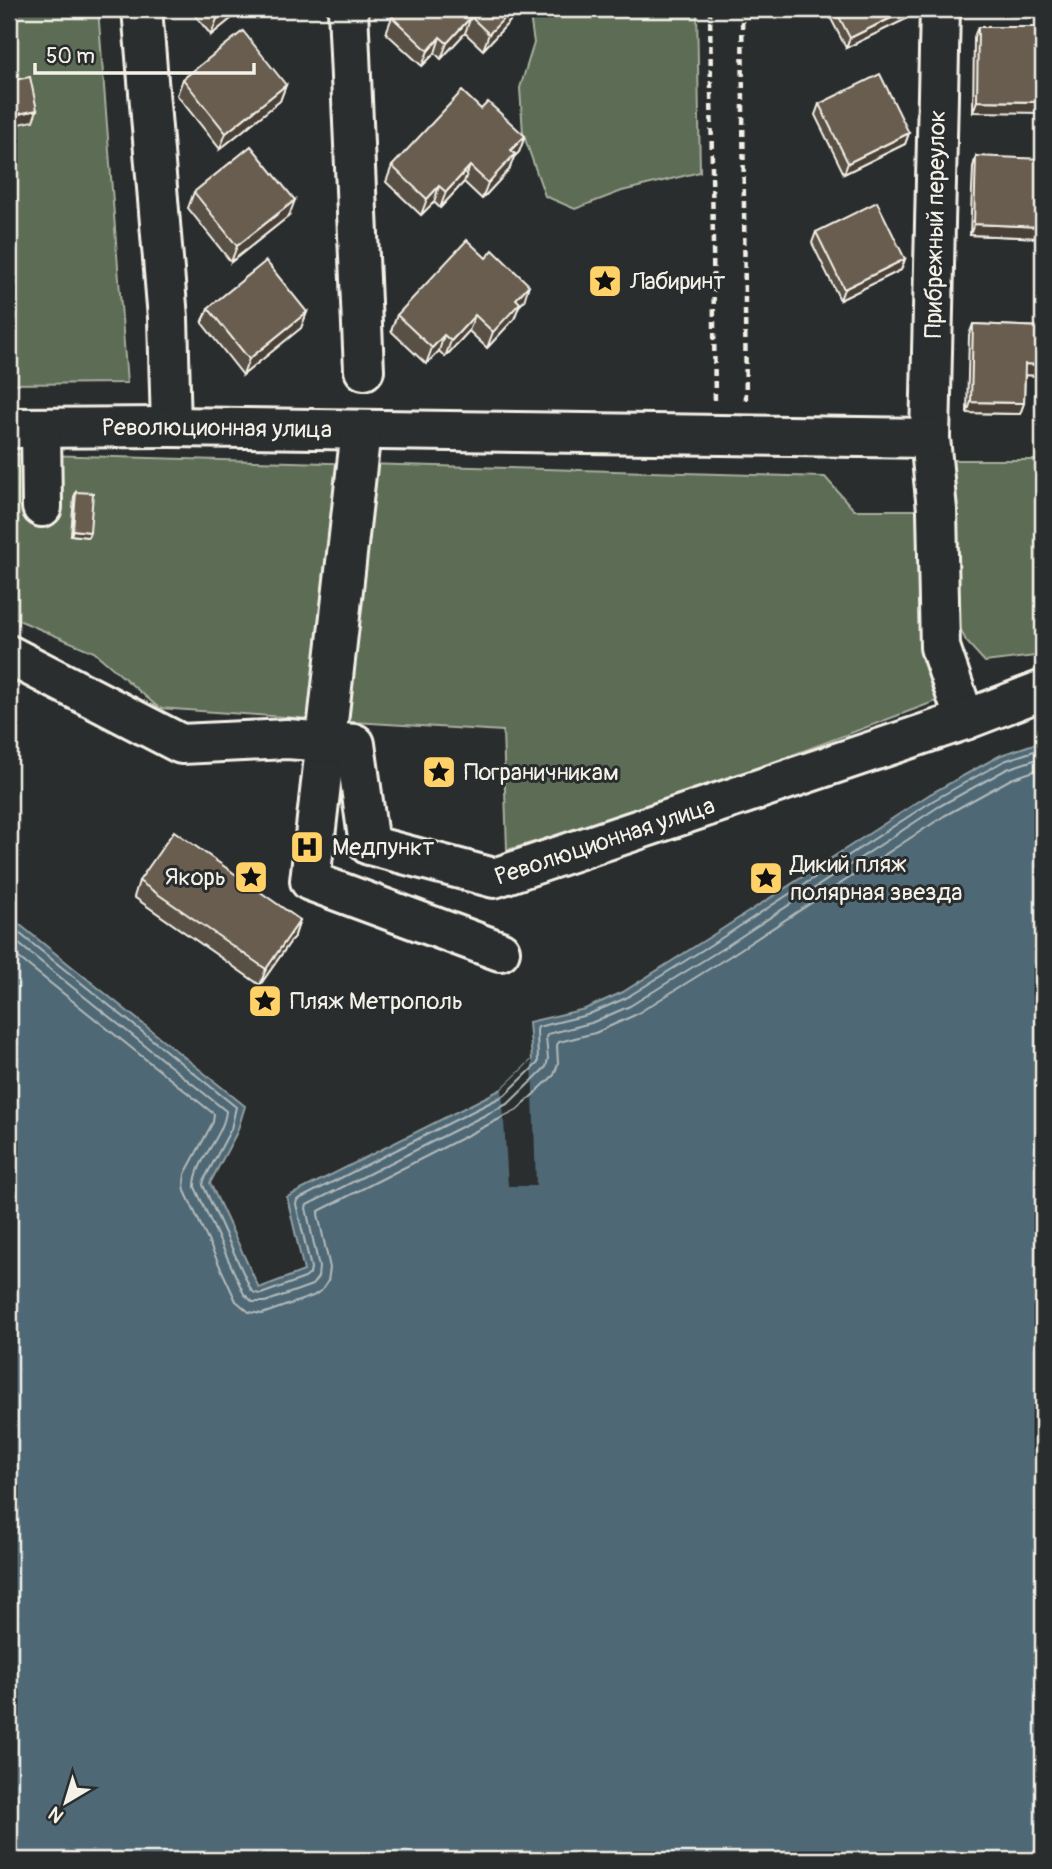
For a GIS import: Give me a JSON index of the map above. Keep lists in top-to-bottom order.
{
  "streets": {
    "street": ["Прибрежный переулок", "Революционная улица"]
  },
  "crossings": [
    ["Прибрежный переулок", "Революционная улица"]
  ],
  "places": {
    "place": [
      "Лабиринт",
      "Пограничникам",
      "Якорь",
      "Дикий пляж полярная звезда",
      "Пляж Метрополь"
    ],
    "hospital": ["Медпункт"]
  },
  "scale_bar": "50 m",
  "north": "bottom left"
}
